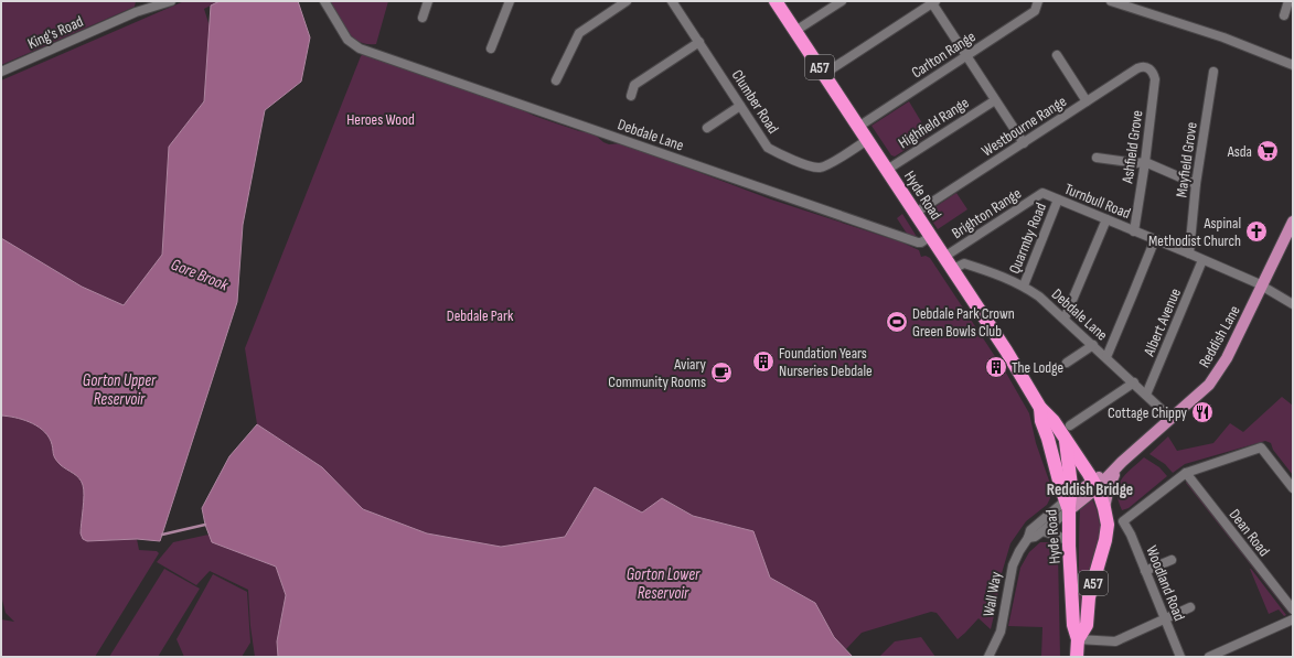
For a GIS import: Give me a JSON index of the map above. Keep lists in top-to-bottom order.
{
  "streets": {
    "highway": ["A57", "Hyde Road"],
    "main road": ["Reddish Lane", "Wall Way"],
    "street": [
      "King's Road",
      "Carlton Range",
      "Clumber Road",
      "Highfield Range",
      "Westbourne Range",
      "Debdale Lane",
      "Ashfield Grove",
      "Mayfield Grove",
      "Turnbull Road",
      "Brighton Range",
      "Quarmby Road",
      "Albert Avenue",
      "Dean Road",
      "Woodland Road"
    ]
  },
  "crossings": [
    ["Carlton Range", "Hyde Road"],
    ["A57", "Hyde Road"],
    ["A57", "Wall Way"],
    ["Clumber Road", "Hyde Road"],
    ["Highfield Range", "Hyde Road"],
    ["Westbourne Range", "Ashfield Grove"],
    ["Westbourne Range", "Hyde Road"],
    ["Debdale Lane", "Hyde Road"],
    ["Debdale Lane", "Quarmby Road"],
    ["Debdale Lane", "Albert Avenue"],
    ["Debdale Lane", "Reddish Lane"],
    ["Ashfield Grove", "Turnbull Road"],
    ["Mayfield Grove", "Turnbull Road"],
    ["Hyde Road", "Brighton Range"],
    ["Hyde Road", "Reddish Lane"],
    ["Hyde Road", "Wall Way"],
    ["Turnbull Road", "Brighton Range"],
    ["Turnbull Road", "Quarmby Road"],
    ["Turnbull Road", "Albert Avenue"],
    ["Turnbull Road", "Reddish Lane"],
    ["Reddish Lane", "Wall Way"],
    ["Dean Road", "Woodland Road"]
  ],
  "districts": ["Reddish Bridge"],
  "water": ["Gore Brook", "Gorton Upper Reservoir", "Gorton Lower Reservoir"],
  "parks": ["Heroes Wood", "Debdale Park"],
  "places": {
    "supermarket": ["Asda"],
    "church": ["Aspinal Methodist Church"],
    "sports": ["Debdale Park Crown Green Bowls Club"],
    "building": ["Foundation Years Nurseries Debdale", "The Lodge"],
    "cafe": ["Aviary Community Rooms"],
    "restaurant": ["Cottage Chippy"]
  }
}
